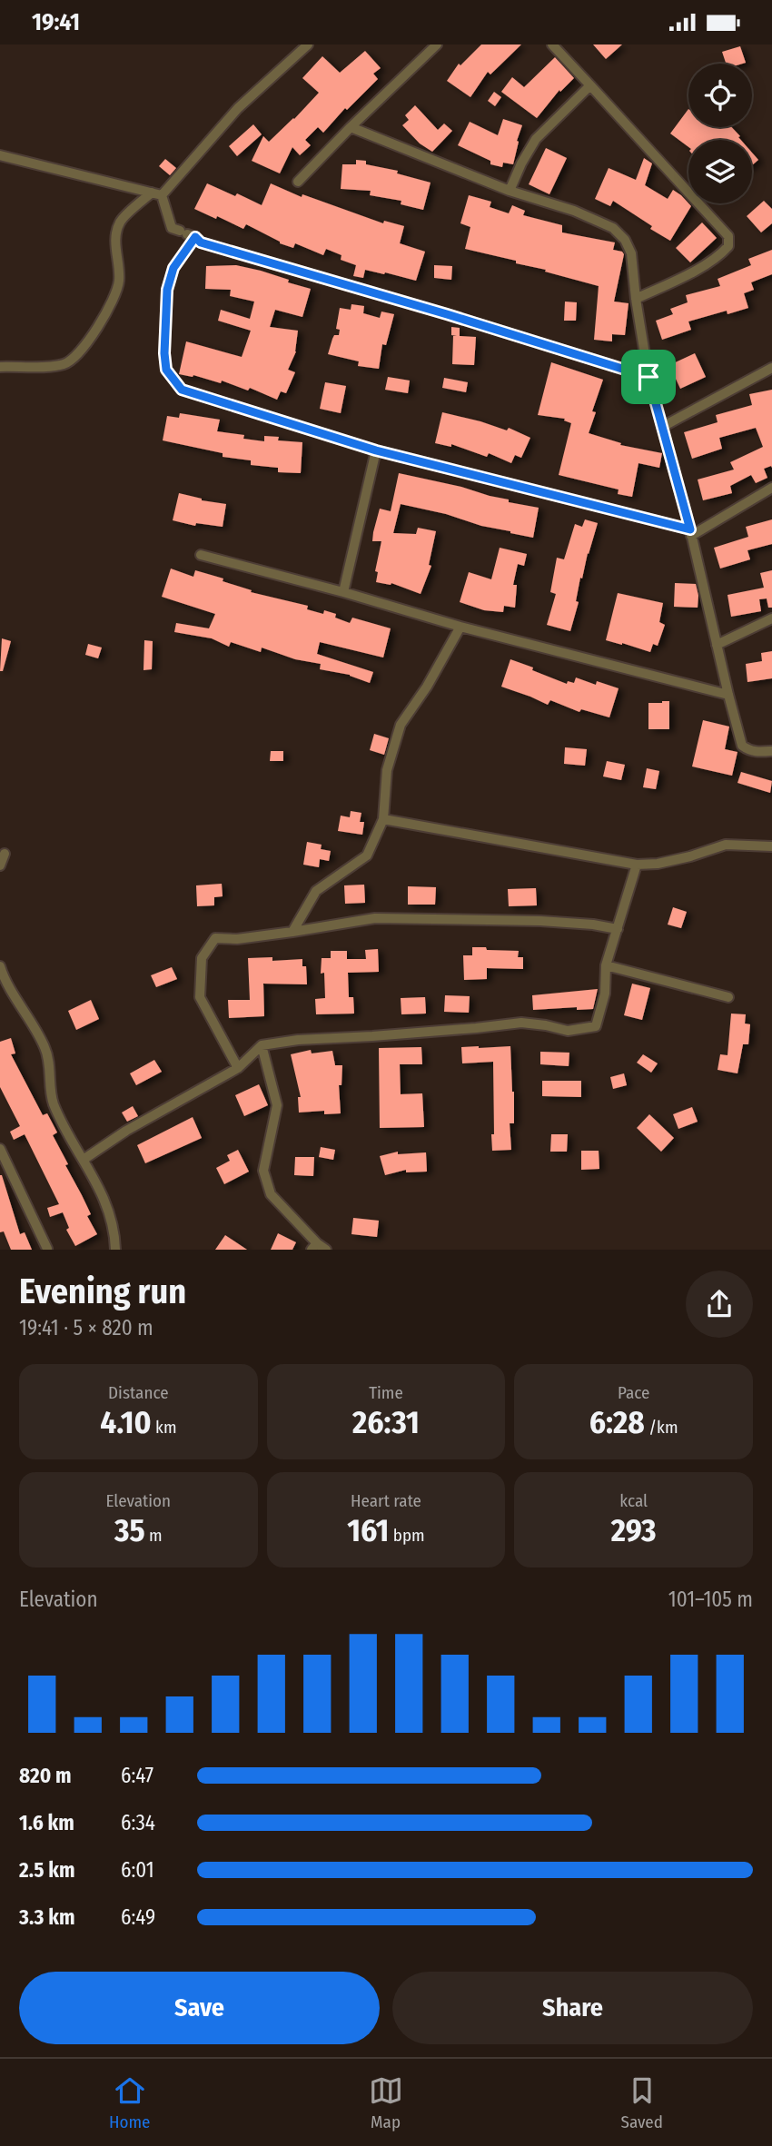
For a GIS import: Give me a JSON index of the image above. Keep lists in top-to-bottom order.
{
  "page": {
    "status": "19:41",
    "heading": ["Evening run", "19:41 · 5 × 820 m"],
    "stats": [
      ["Distance", "4.10 km"],
      ["Time", "26:31"],
      ["Pace", "6:28 /km"],
      ["Elevation", "35 m"],
      ["Heart rate", "161 bpm"],
      ["kcal", "293"]
    ],
    "chart": ["Elevation", "101–105 m"],
    "list": [
      {
        "name": "820 m",
        "note": "6:47"
      },
      {
        "name": "1.6 km",
        "note": "6:34"
      },
      {
        "name": "2.5 km",
        "note": "6:01"
      },
      {
        "name": "3.3 km",
        "note": "6:49"
      }
    ],
    "buttons": ["Save", "Share"],
    "tabs": ["Home", "Map", "Saved"]
  }
}
